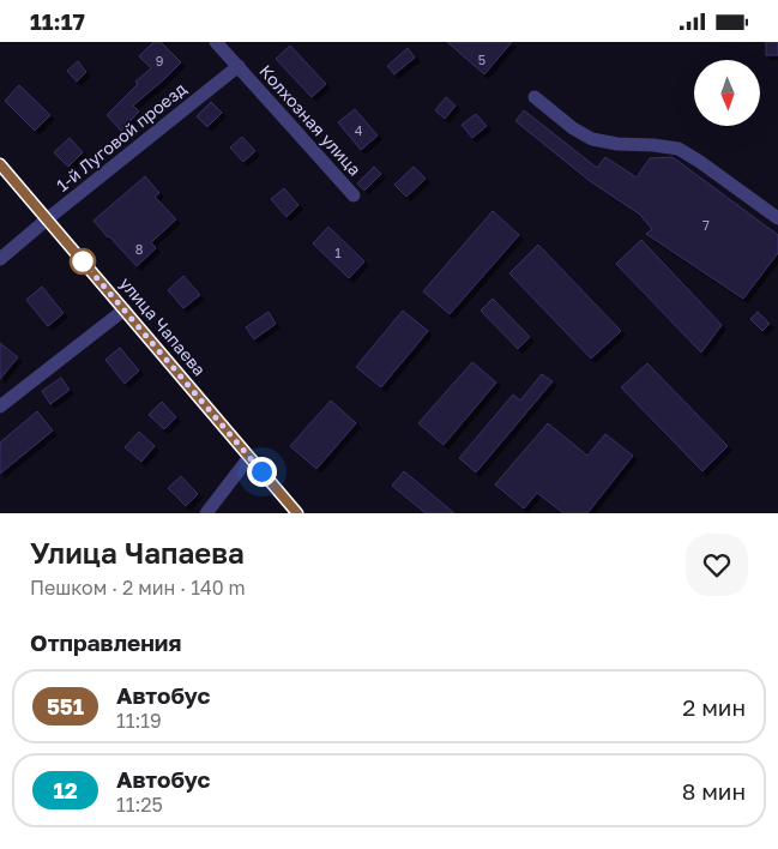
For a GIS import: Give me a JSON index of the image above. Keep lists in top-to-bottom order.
{
  "streets": {
    "street": ["Колхозная улица", "1-й Луговой проезд", "улица Чапаева"]
  },
  "crossings": [
    ["Колхозная улица", "1-й Луговой проезд"],
    ["1-й Луговой проезд", "улица Чапаева"]
  ],
  "lines": ["bus line 551"],
  "house_numbers": [
    "5",
    "9",
    "4",
    "7",
    "8",
    "1"
  ],
  "north": "bottom",
  "page": {
    "status": "11:17",
    "heading": [
      ["Улица Чапаева", "Пешком · 2 мин · 140 m"],
      "Отправления"
    ],
    "list": [
      {
        "mark": "551",
        "name": "Автобус",
        "note": "11:19",
        "value": "2 мин"
      },
      {
        "mark": "12",
        "name": "Автобус",
        "note": "11:25",
        "value": "8 мин"
      }
    ]
  }
}
